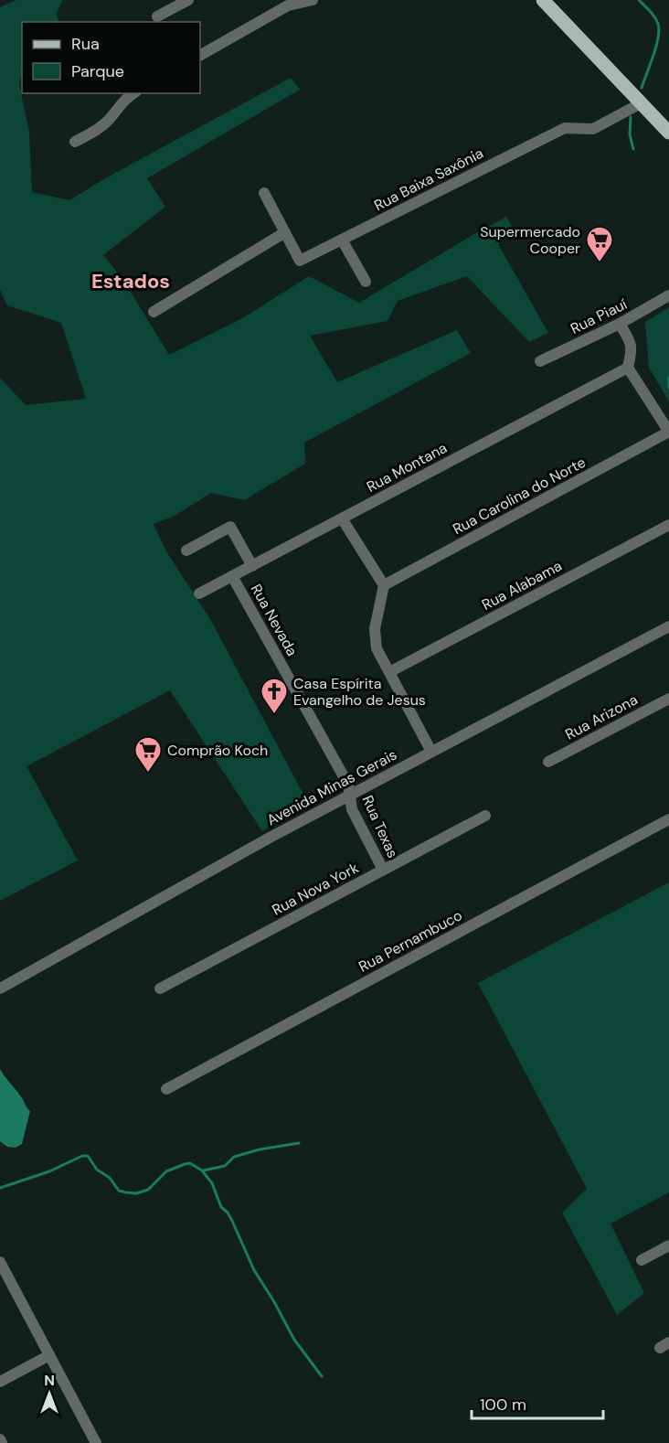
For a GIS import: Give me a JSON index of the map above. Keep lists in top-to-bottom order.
{
  "streets": {
    "street": [
      "Rua Baixa Saxônia",
      "Rua Piauí",
      "Rua Montana",
      "Rua Carolina do Norte",
      "Rua Alabama",
      "Rua Nevada",
      "Rua Arizona",
      "Avenida Minas Gerais",
      "Rua Texas",
      "Rua Nova York",
      "Rua Pernambuco"
    ]
  },
  "crossings": [
    ["Rua Montana", "Rua Nevada"],
    ["Rua Nevada", "Avenida Minas Gerais"],
    ["Rua Nevada", "Rua Texas"],
    ["Avenida Minas Gerais", "Rua Texas"],
    ["Rua Texas", "Rua Nova York"]
  ],
  "districts": ["Estados"],
  "places": {
    "supermarket": ["Supermercado Cooper", "Comprão Koch"],
    "church": ["Casa Espírita Evangelho de Jesus"]
  },
  "legend": ["Rua", "Parque"],
  "scale_bar": "100 m",
  "north": "top"
}
